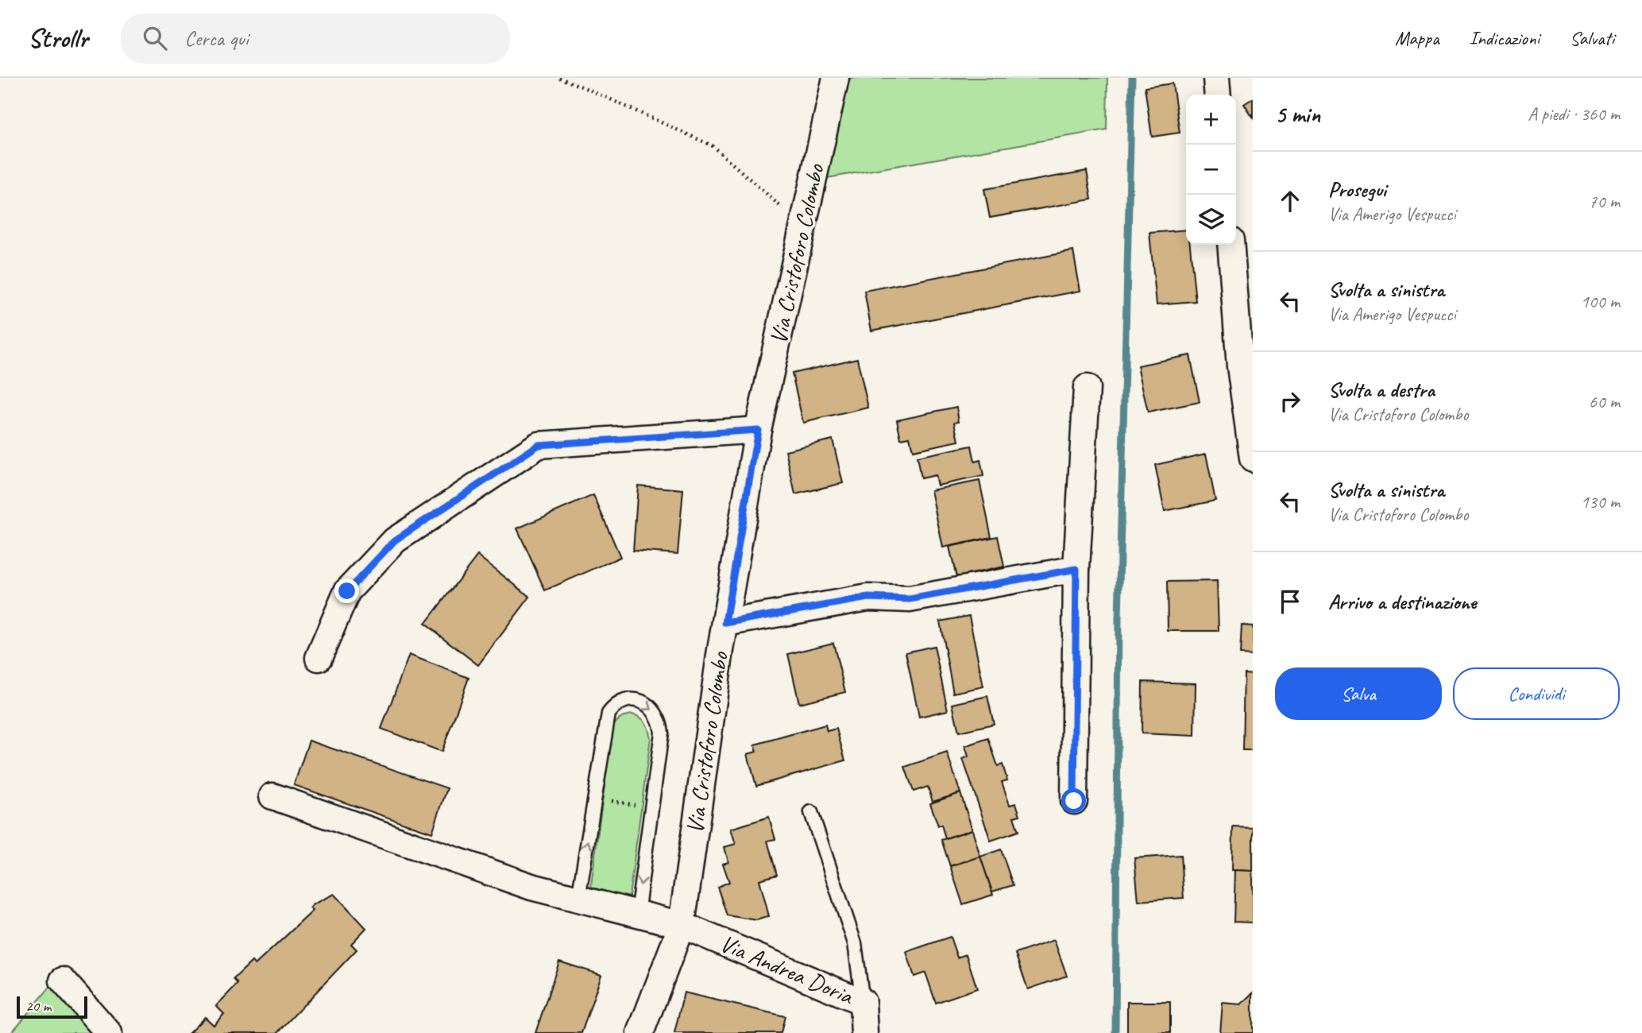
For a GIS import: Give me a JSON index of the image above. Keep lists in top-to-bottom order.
{
  "streets": {
    "street": ["Via Cristoforo Colombo", "Via Andrea Doria"]
  },
  "crossings": [
    ["Via Cristoforo Colombo", "Via Andrea Doria"]
  ],
  "scale_bar": "20 m",
  "page": {
    "header": "Strollr",
    "search": "Cerca qui",
    "nav": ["Mappa", "Indicazioni", "Salvati"],
    "heading": ["5 min", "A piedi · 360 m"],
    "map_buttons": ["+", "−"],
    "list": [
      ["Prosegui", "Via Amerigo Vespucci", "70 m"],
      ["Svolta a sinistra", "Via Amerigo Vespucci", "100 m"],
      ["Svolta a destra", "Via Cristoforo Colombo", "60 m"],
      ["Svolta a sinistra", "Via Cristoforo Colombo", "130 m"],
      "Arrivo a destinazione"
    ],
    "buttons": ["Salva", "Condividi"],
    "scale": "20 m"
  }
}
